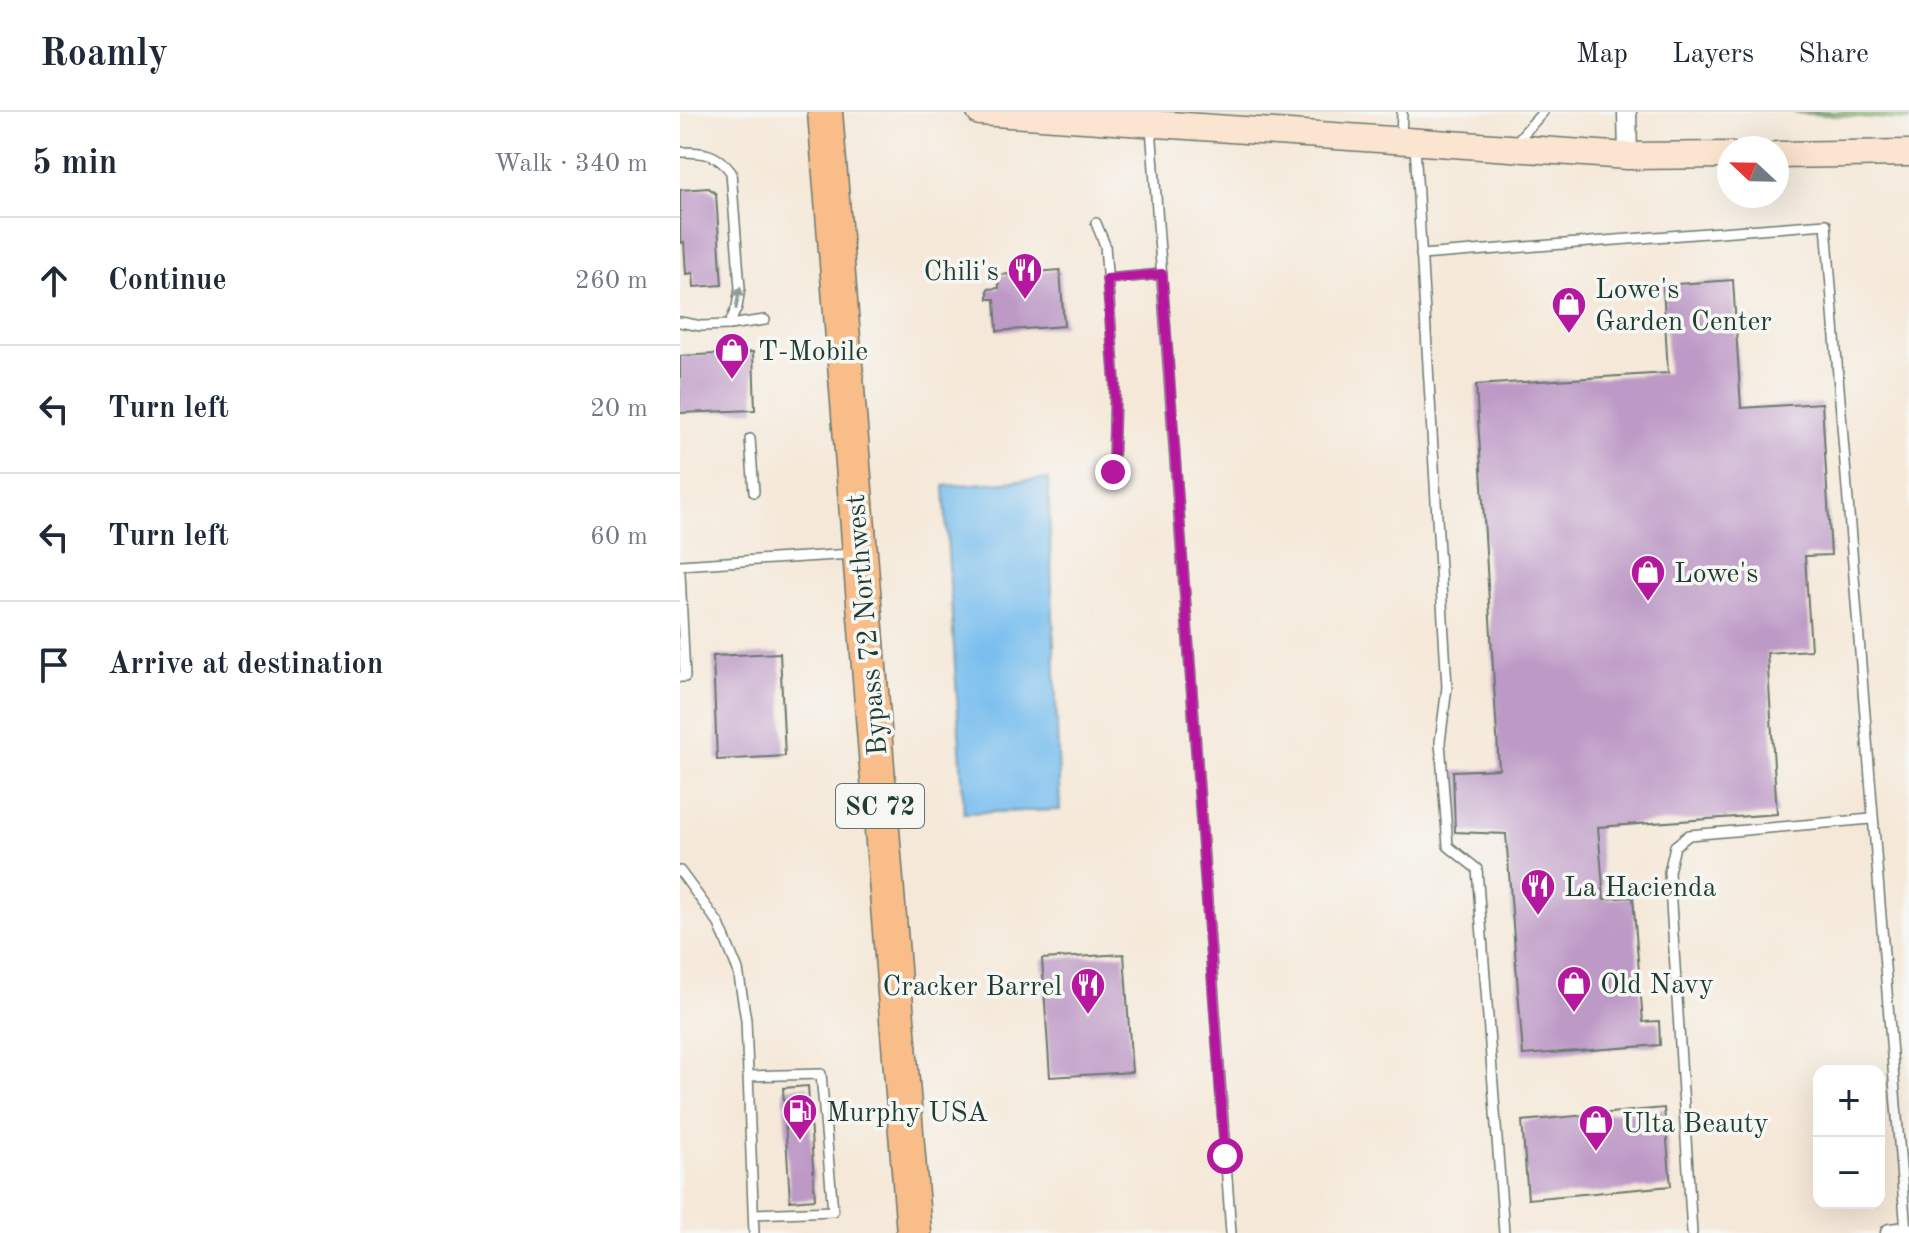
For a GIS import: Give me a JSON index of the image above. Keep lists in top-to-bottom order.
{
  "streets": {
    "highway": ["Bypass 72 Northwest", "SC 72"]
  },
  "places": {
    "restaurant": ["Chili's", "La Hacienda", "Cracker Barrel"],
    "shop": [
      "Lowe's Garden Center",
      "T-Mobile",
      "Lowe's",
      "Old Navy",
      "Ulta Beauty"
    ],
    "fuel station": ["Murphy USA"]
  },
  "north": "left",
  "page": {
    "header": "Roamly",
    "nav": ["Map", "Layers", "Share"],
    "heading": ["5 min", "Walk · 340 m"],
    "list": [
      ["Continue", "260 m"],
      ["Turn left", "20 m"],
      ["Turn left", "60 m"],
      "Arrive at destination"
    ],
    "map_buttons": ["+", "−"]
  }
}
